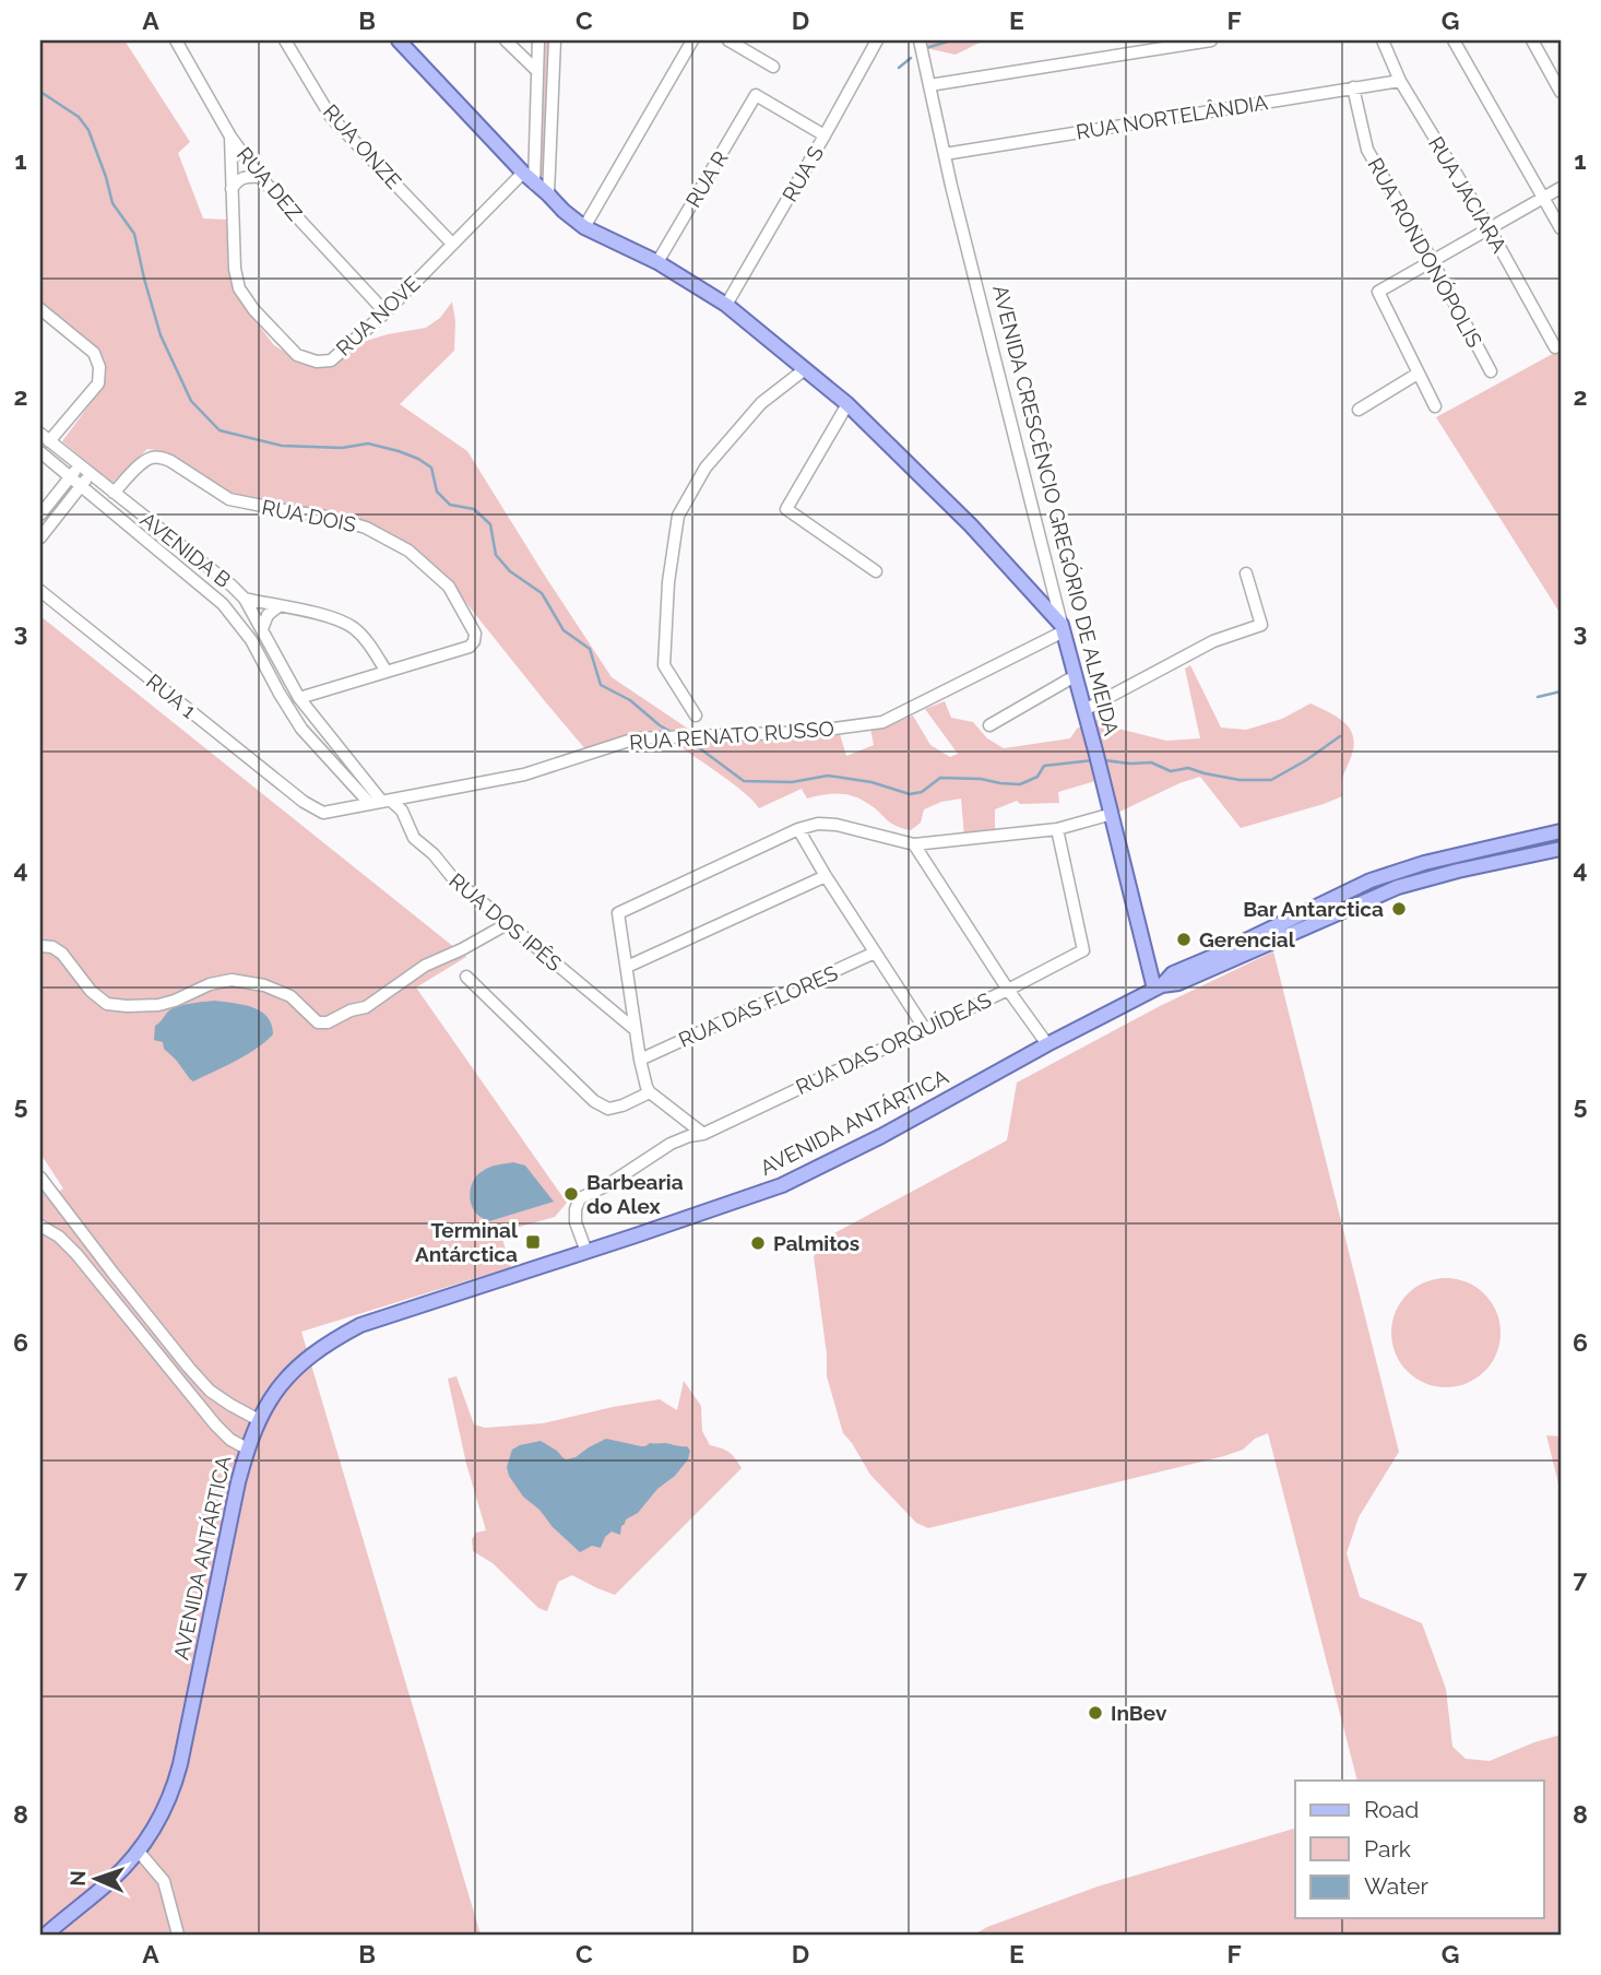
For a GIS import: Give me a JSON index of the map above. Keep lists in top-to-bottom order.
{
  "streets": {
    "main road": ["AVENIDA CRESCÊNCIO GREGÓRIO DE ALMEIDA", "AVENIDA ANTÁRTICA"],
    "street": [
      "RUA NORTELÂNDIA",
      "RUA ONZE",
      "RUA S",
      "RUA R",
      "RUA DEZ",
      "RUA JACIARA",
      "RUA RONDONÓPOLIS",
      "RUA NOVE",
      "RUA DOIS",
      "AVENIDA B",
      "RUA 1",
      "RUA RENATO RUSSO",
      "RUA DOS IPÊS",
      "RUA DAS FLORES",
      "RUA DAS ORQUÍDEAS"
    ]
  },
  "crossings": [
    ["RUA NORTELÂNDIA", "RUA JACIARA"],
    ["RUA NORTELÂNDIA", "RUA RONDONÓPOLIS"],
    ["RUA NORTELÂNDIA", "AVENIDA CRESCÊNCIO GREGÓRIO DE ALMEIDA"],
    ["RUA ONZE", "RUA NOVE"],
    ["RUA S", "RUA R"],
    ["RUA DEZ", "RUA NOVE"],
    ["AVENIDA CRESCÊNCIO GREGÓRIO DE ALMEIDA", "RUA RENATO RUSSO"],
    ["AVENIDA CRESCÊNCIO GREGÓRIO DE ALMEIDA", "AVENIDA ANTÁRTICA"],
    ["RUA DOIS", "AVENIDA B"],
    ["AVENIDA B", "RUA RENATO RUSSO"],
    ["AVENIDA B", "RUA DOS IPÊS"],
    ["RUA 1", "RUA RENATO RUSSO"],
    ["RUA RENATO RUSSO", "RUA DOS IPÊS"],
    ["RUA DAS ORQUÍDEAS", "AVENIDA ANTÁRTICA"]
  ],
  "places": {
    "other": [
      "Bar Antarctica",
      "Gerencial",
      "Barbearia do Alex",
      "Palmitos",
      "InBev"
    ],
    "transit": ["Terminal Antárctica"]
  },
  "legend": ["Road", "Park", "Water"],
  "north": "left",
  "grid": {
    "columns": [
      "A",
      "B",
      "C",
      "D",
      "E",
      "F",
      "G"
    ],
    "rows": [
      "1",
      "2",
      "3",
      "4",
      "5",
      "6",
      "7",
      "8"
    ]
  }
}
